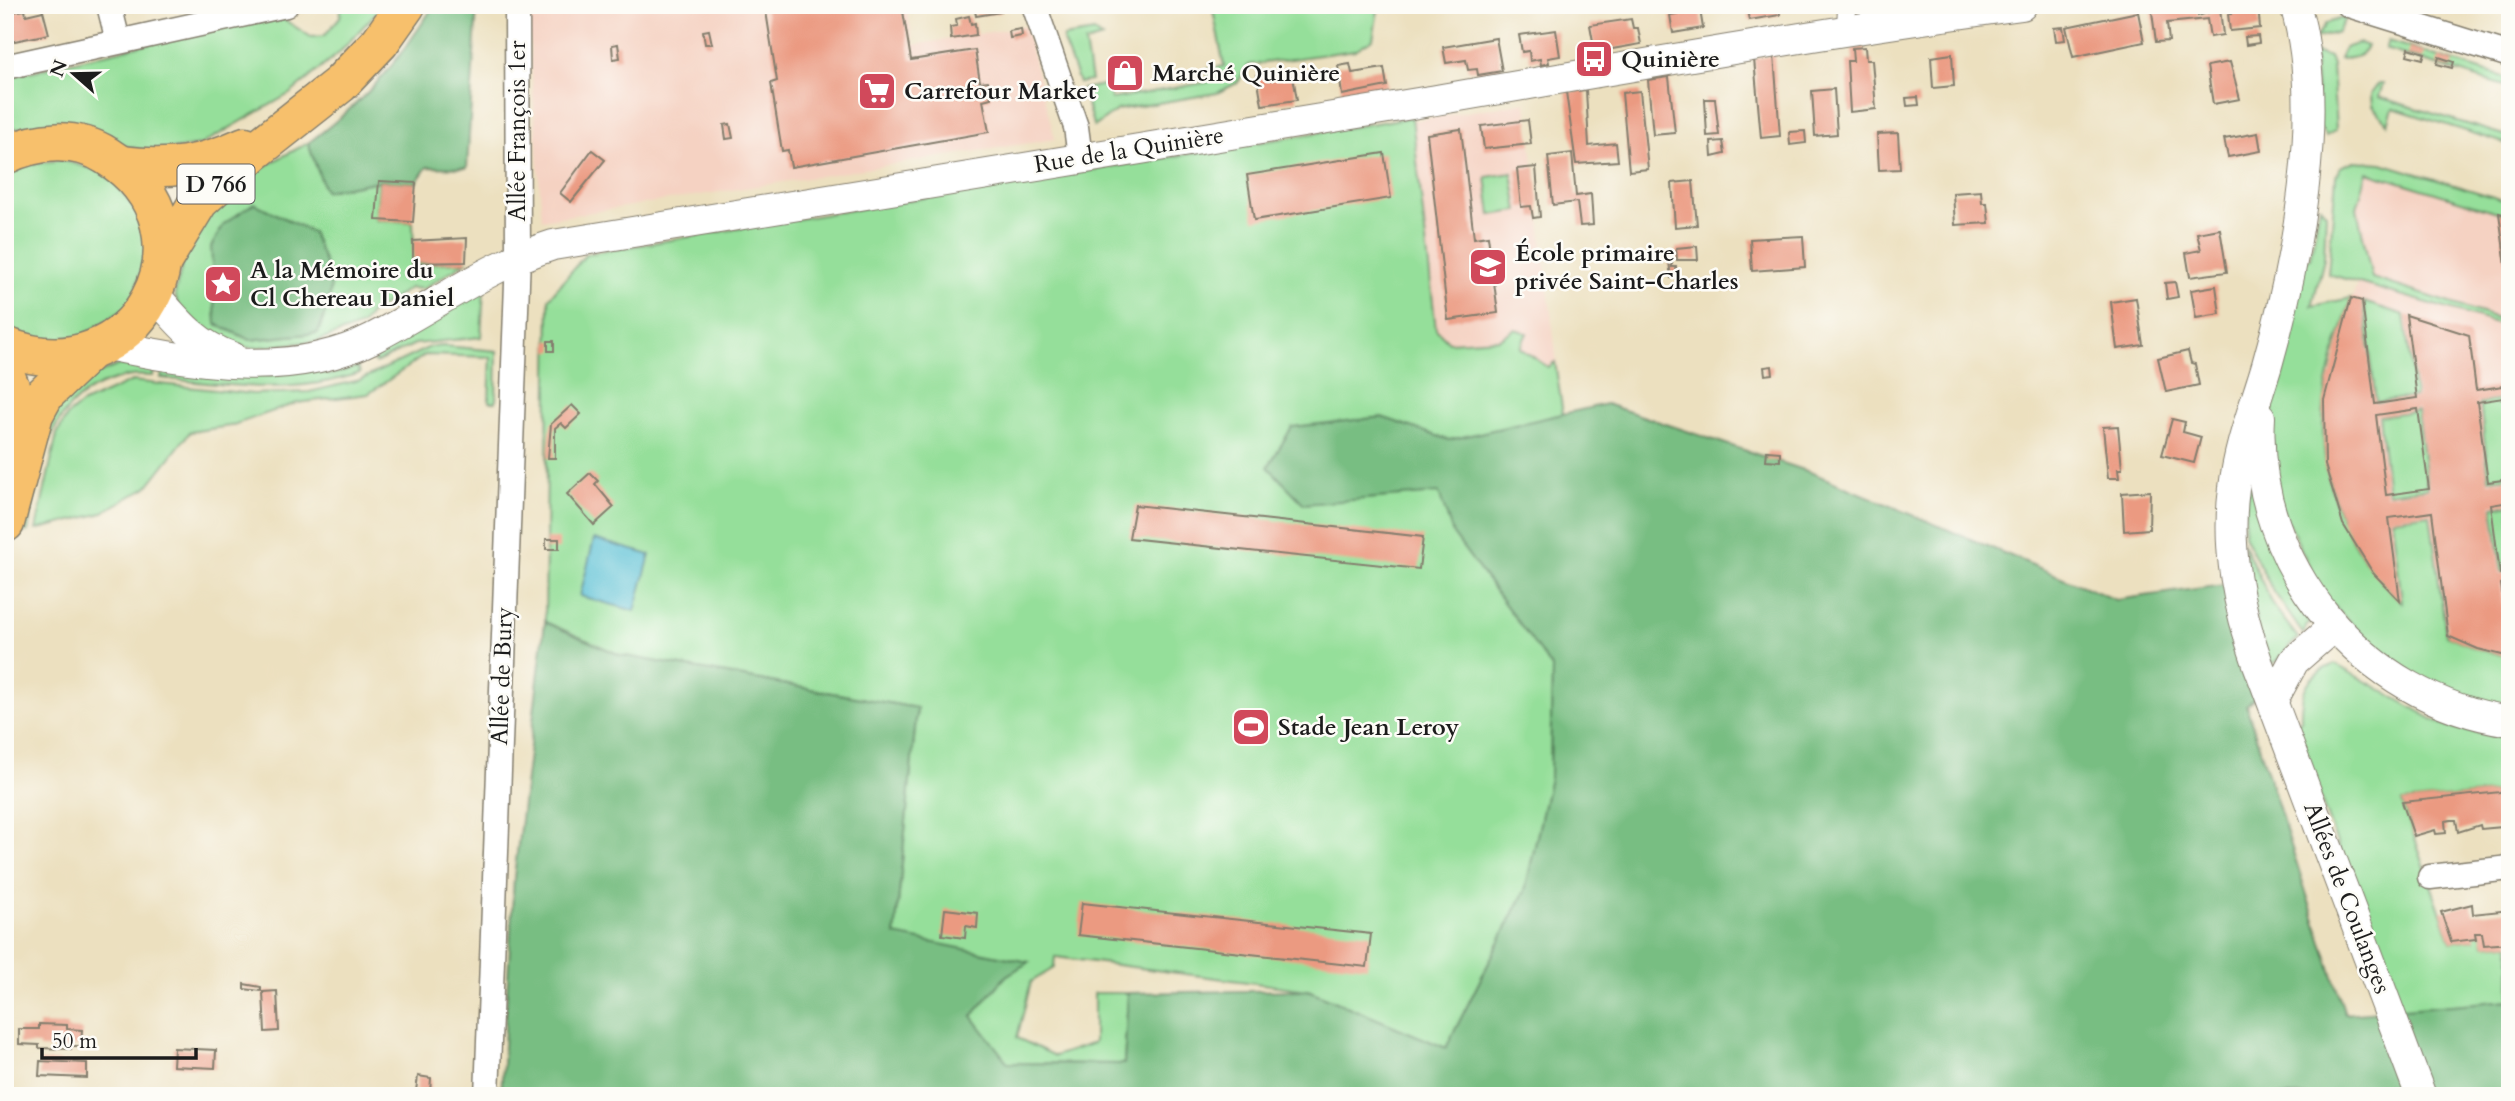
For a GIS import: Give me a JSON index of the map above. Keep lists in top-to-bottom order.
{
  "streets": {
    "main road": ["D 766"],
    "street": [
      "Allée François 1er",
      "Rue de la Quinière",
      "Allée de Bury",
      "Allées de Coulanges"
    ]
  },
  "crossings": [
    ["Allée François 1er", "Rue de la Quinière"],
    ["Allée François 1er", "Allée de Bury"],
    ["Rue de la Quinière", "D 766"],
    ["Rue de la Quinière", "Allée de Bury"]
  ],
  "places": {
    "bus stop": ["Quinière"],
    "shop": ["Marché Quinière"],
    "supermarket": ["Carrefour Market"],
    "school or university": ["École primaire privée Saint-Charles"],
    "place": ["A la Mémoire du Cl Chereau Daniel"],
    "sports": ["Stade Jean Leroy"]
  },
  "scale_bar": "50 m",
  "north": "left"
}
